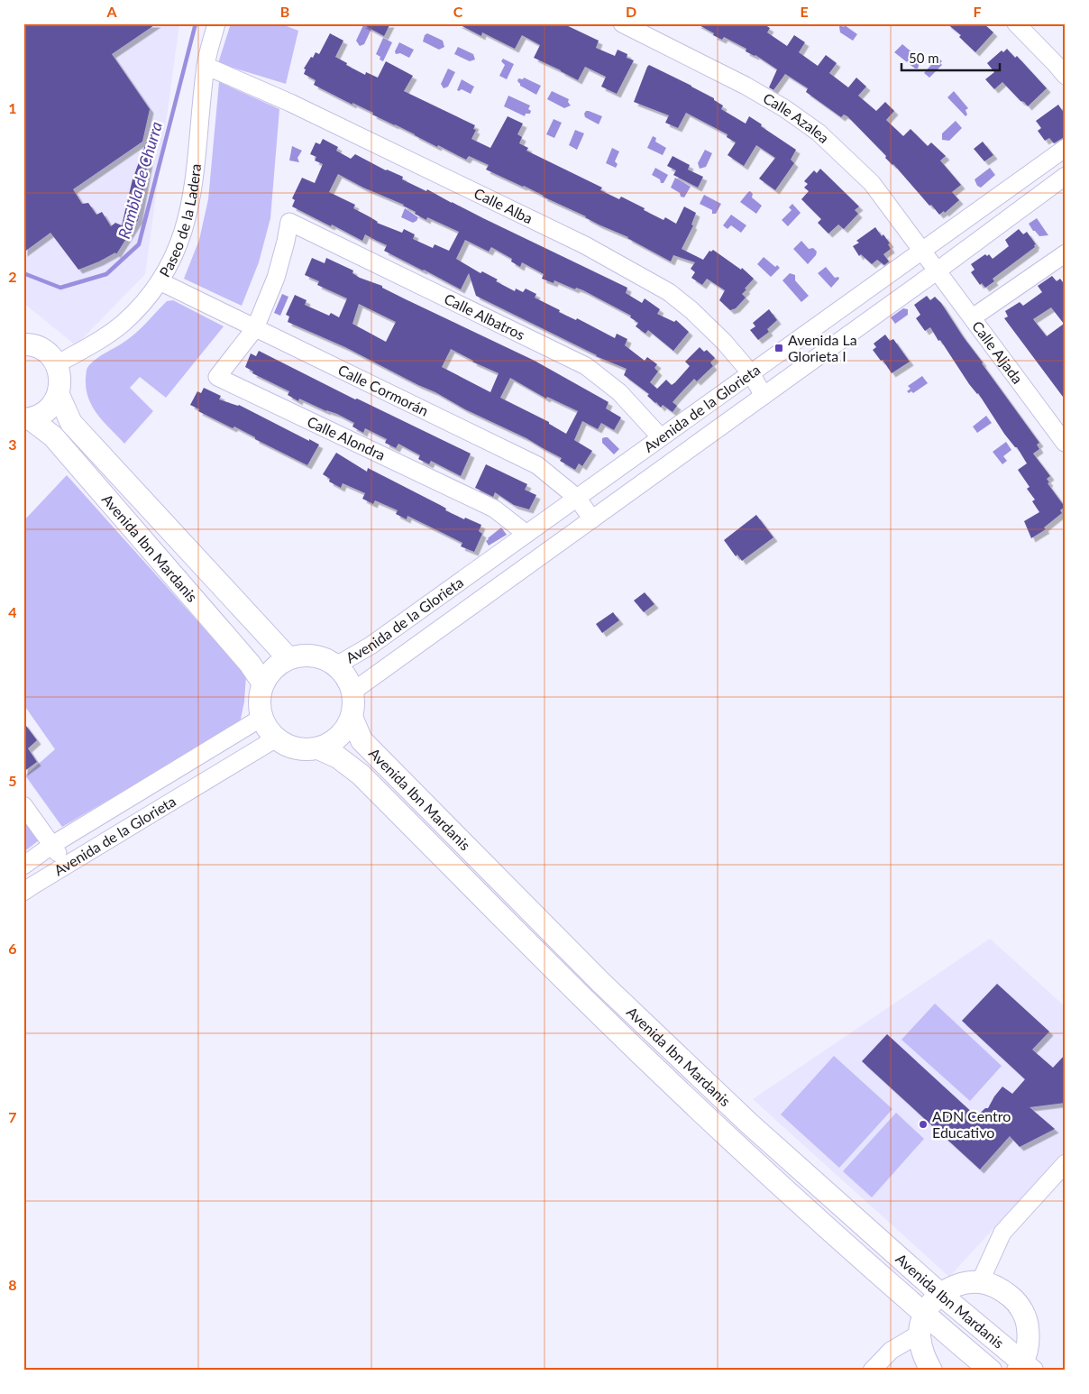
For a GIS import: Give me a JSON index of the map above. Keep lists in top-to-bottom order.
{
  "streets": {
    "main road": ["Avenida Ibn Mardanis"],
    "street": [
      "Calle Azalea",
      "Calle Alba",
      "Paseo de la Ladera",
      "Calle Albatros",
      "Calle Aljada",
      "Calle Cormorán",
      "Avenida de la Glorieta",
      "Calle Alondra"
    ]
  },
  "crossings": [
    ["Calle Azalea", "Calle Aljada"],
    ["Calle Azalea", "Avenida de la Glorieta"],
    ["Calle Alba", "Paseo de la Ladera"],
    ["Calle Alba", "Avenida de la Glorieta"],
    ["Paseo de la Ladera", "Calle Cormorán"],
    ["Calle Albatros", "Calle Cormorán"],
    ["Calle Albatros", "Avenida de la Glorieta"],
    ["Calle Albatros", "Calle Alondra"],
    ["Calle Aljada", "Avenida de la Glorieta"],
    ["Calle Cormorán", "Avenida de la Glorieta"],
    ["Calle Cormorán", "Calle Alondra"],
    ["Avenida de la Glorieta", "Calle Alondra"],
    ["Avenida de la Glorieta", "Avenida Ibn Mardanis"]
  ],
  "water": ["Rambla de Churra"],
  "places": {
    "transit": ["Avenida La Glorieta I"],
    "other": ["ADN Centro Educativo"]
  },
  "scale_bar": "50 m",
  "grid": {
    "columns": [
      "A",
      "B",
      "C",
      "D",
      "E",
      "F"
    ],
    "rows": [
      "1",
      "2",
      "3",
      "4",
      "5",
      "6",
      "7",
      "8"
    ]
  }
}
